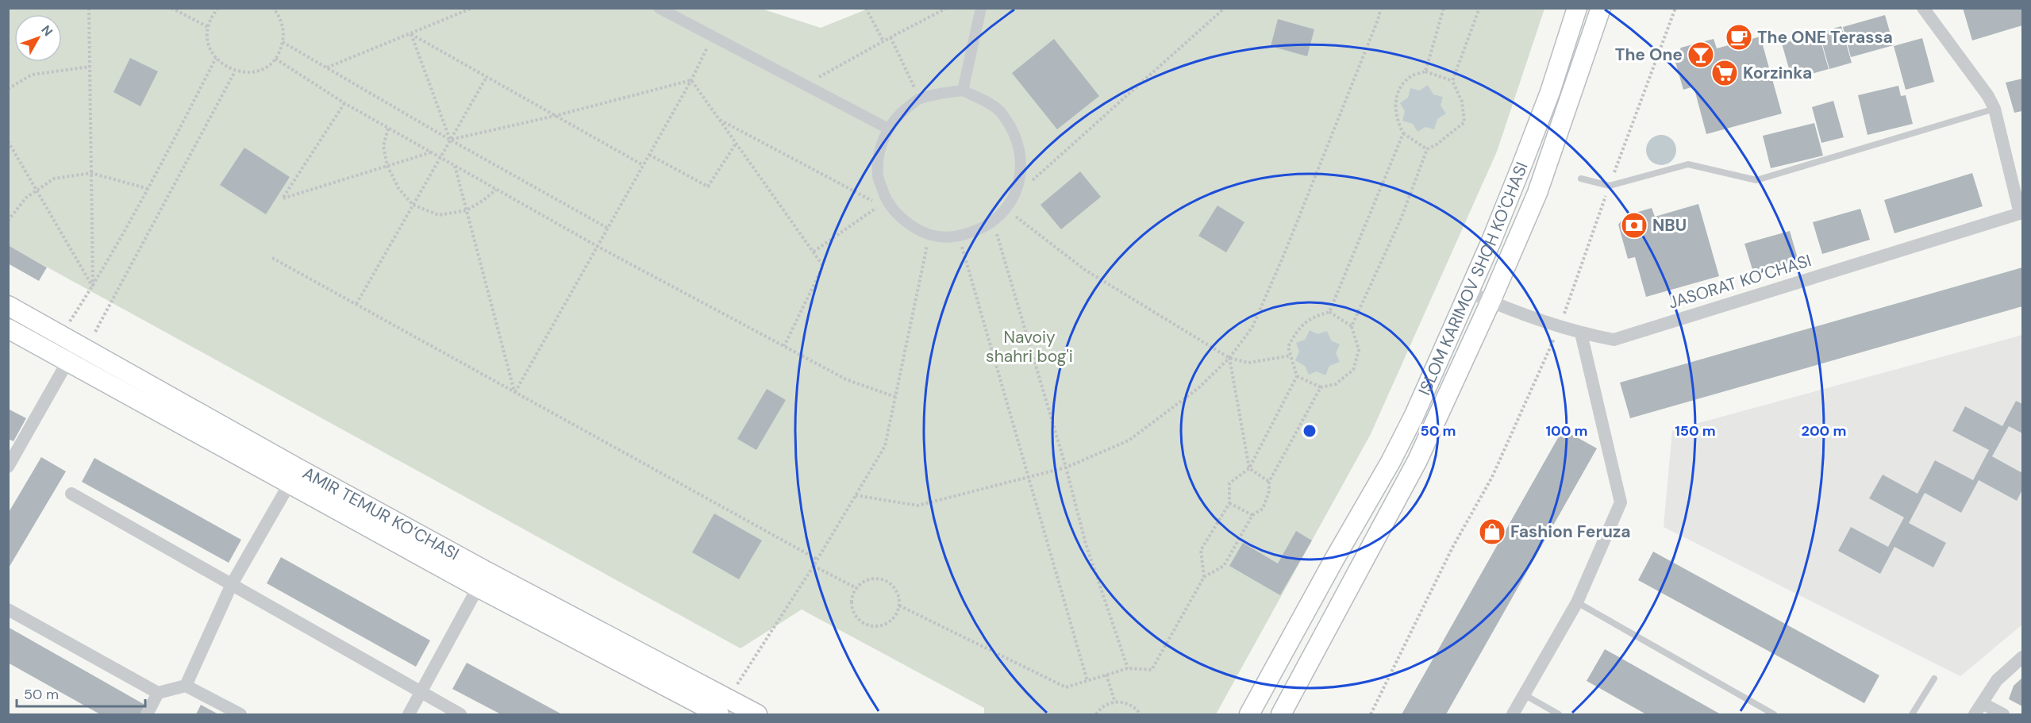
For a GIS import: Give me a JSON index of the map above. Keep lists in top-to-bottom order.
{
  "streets": {
    "main road": ["ISLOM KARIMOV SHOH KO'CHASI", "AMIR TEMUR KO‘CHASI"],
    "street": ["JASORAT KO‘CHASI"]
  },
  "crossings": [
    ["ISLOM KARIMOV SHOH KO'CHASI", "JASORAT KO‘CHASI"]
  ],
  "parks": ["Navoiy shahri bog'i"],
  "places": {
    "cafe": ["The ONE Terassa"],
    "bar": ["The One"],
    "supermarket": ["Korzinka"],
    "bank": ["NBU"],
    "shop": ["Fashion Feruza"]
  },
  "scale_bar": "50 m",
  "north": "top right",
  "rings": [
    "50 m",
    "100 m",
    "150 m",
    "200 m"
  ]
}
